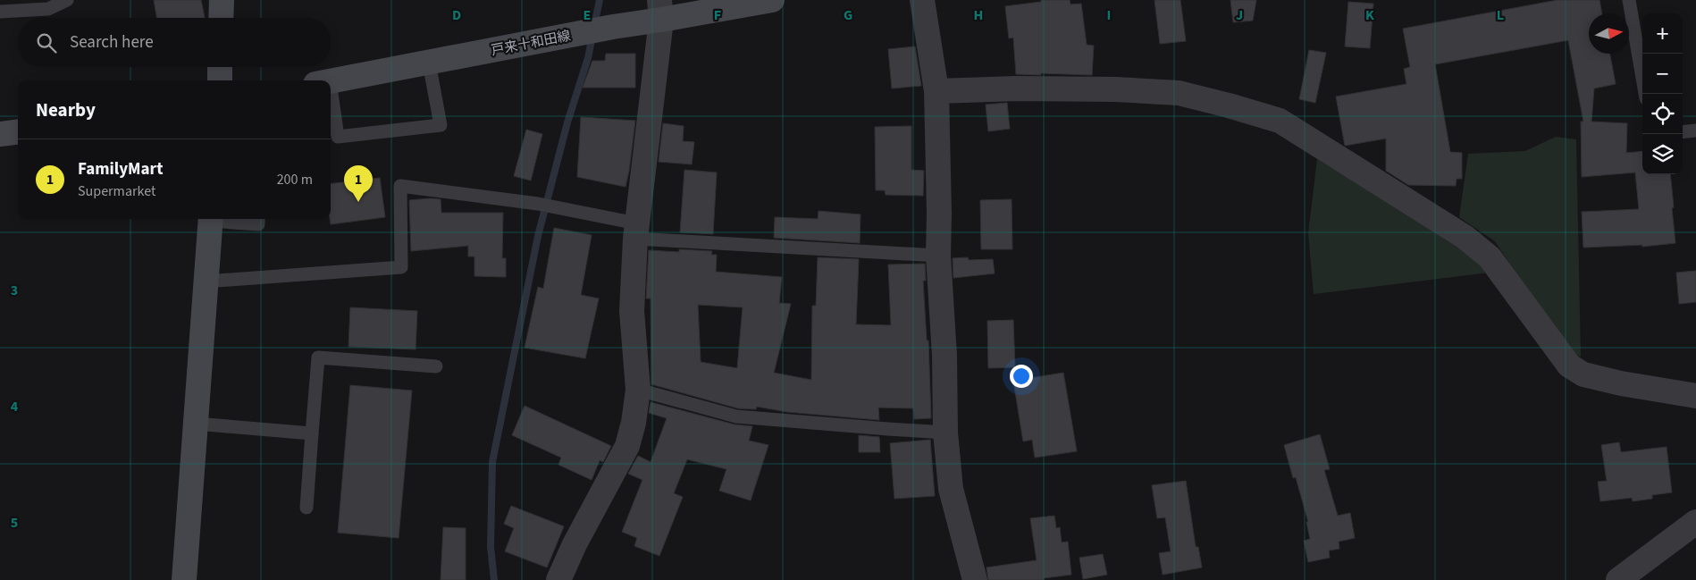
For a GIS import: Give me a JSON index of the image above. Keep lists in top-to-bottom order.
{
  "streets": {
    "main road": ["戸来十和田線"]
  },
  "north": "right",
  "page": {
    "map_buttons": ["+", "−"],
    "search": "Search here",
    "heading": "Nearby",
    "list": [
      {
        "mark": "1",
        "name": "FamilyMart",
        "note": "Supermarket",
        "value": "200 m"
      }
    ],
    "pins": "1"
  },
  "grid": {
    "columns": [
      "D",
      "E",
      "F",
      "G",
      "H",
      "I",
      "J",
      "K",
      "L"
    ],
    "rows": ["3", "4", "5"]
  }
}
